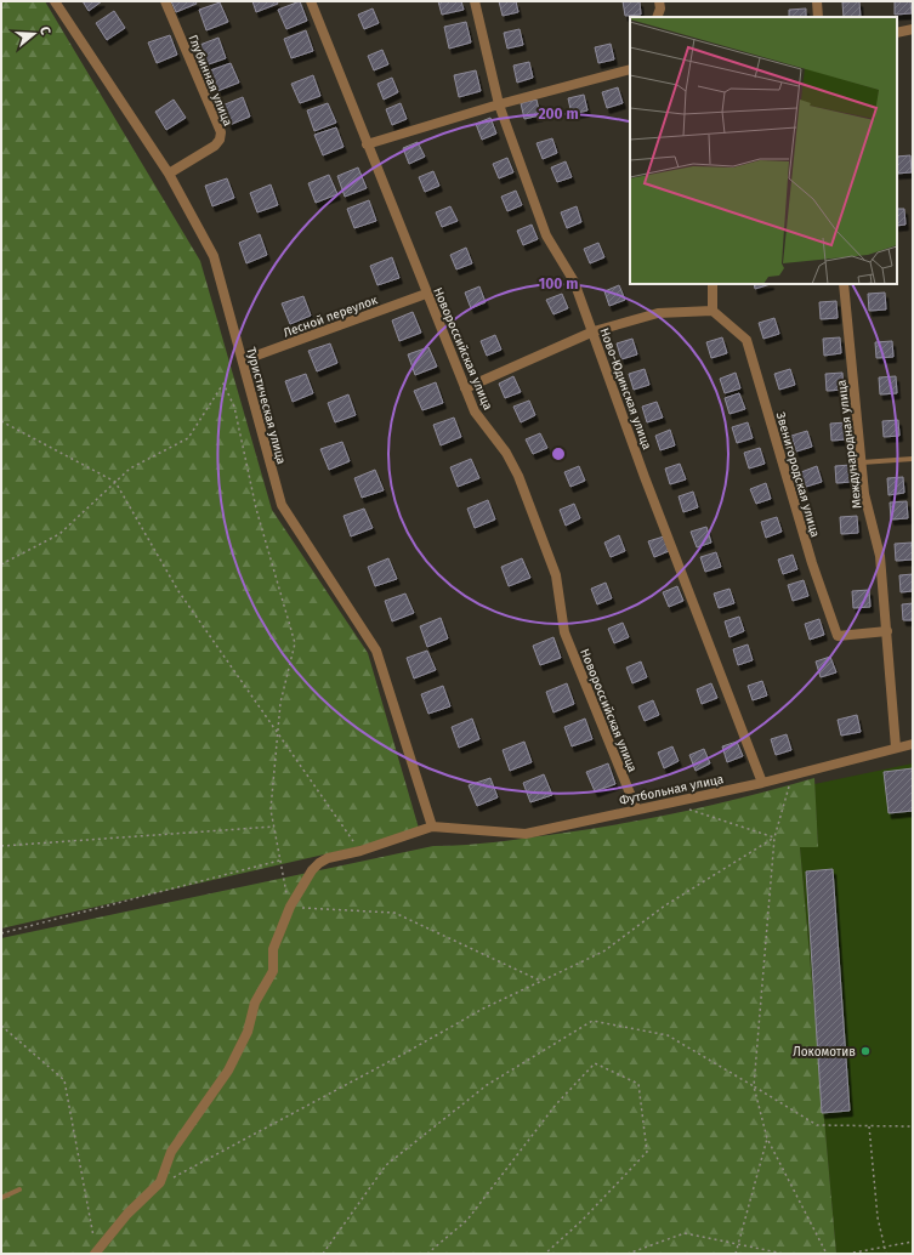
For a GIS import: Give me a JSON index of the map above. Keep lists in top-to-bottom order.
{
  "streets": {
    "street": [
      "Глубинная улица",
      "Лесной переулок",
      "Новороссийская улица",
      "Ново-Юдинская улица",
      "Туристическая улица",
      "Международная улица",
      "Звенигородская улица",
      "Футбольная улица"
    ]
  },
  "crossings": [
    ["Глубинная улица", "Туристическая улица"],
    ["Лесной переулок", "Новороссийская улица"],
    ["Лесной переулок", "Туристическая улица"],
    ["Новороссийская улица", "Футбольная улица"],
    ["Ново-Юдинская улица", "Футбольная улица"],
    ["Туристическая улица", "Футбольная улица"],
    ["Международная улица", "Звенигородская улица"],
    ["Международная улица", "Футбольная улица"]
  ],
  "places": ["Локомотив"],
  "north": "right",
  "rings": ["200 m", "100 m"]
}
